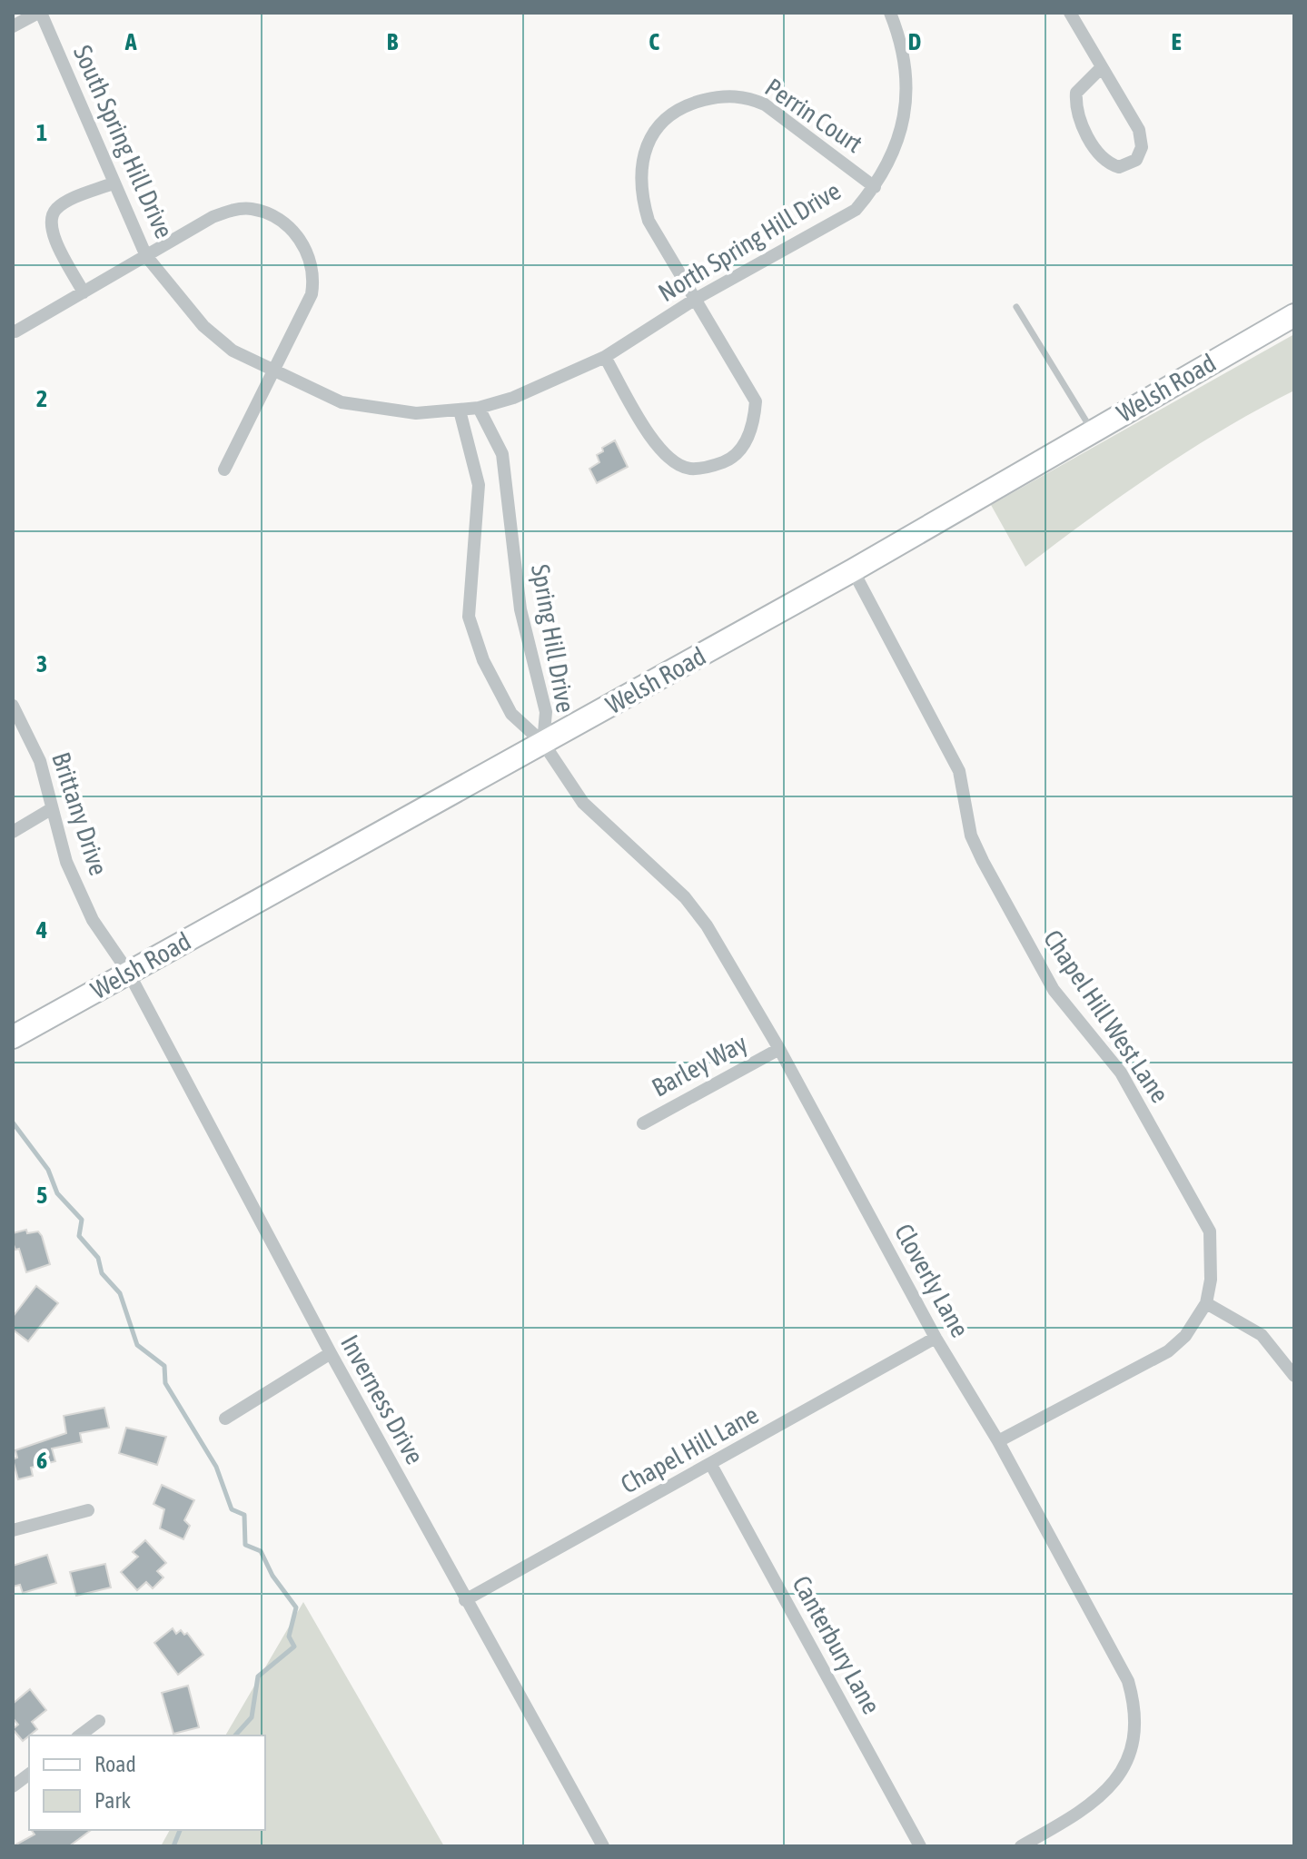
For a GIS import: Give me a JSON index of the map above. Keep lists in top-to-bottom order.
{
  "streets": {
    "main road": ["Welsh Road"],
    "street": [
      "Perrin Court",
      "South Spring Hill Drive",
      "North Spring Hill Drive",
      "Spring Hill Drive",
      "Brittany Drive",
      "Chapel Hill West Lane",
      "Barley Way",
      "Cloverly Lane",
      "Inverness Drive",
      "Chapel Hill Lane",
      "Canterbury Lane"
    ]
  },
  "crossings": [
    ["Perrin Court", "North Spring Hill Drive"],
    ["South Spring Hill Drive", "North Spring Hill Drive"],
    ["South Spring Hill Drive", "Spring Hill Drive"],
    ["North Spring Hill Drive", "Spring Hill Drive"],
    ["Welsh Road", "Spring Hill Drive"],
    ["Welsh Road", "Brittany Drive"],
    ["Welsh Road", "Chapel Hill West Lane"],
    ["Welsh Road", "Cloverly Lane"],
    ["Welsh Road", "Inverness Drive"],
    ["Spring Hill Drive", "Cloverly Lane"],
    ["Brittany Drive", "Inverness Drive"],
    ["Chapel Hill West Lane", "Cloverly Lane"],
    ["Barley Way", "Cloverly Lane"],
    ["Cloverly Lane", "Chapel Hill Lane"],
    ["Inverness Drive", "Chapel Hill Lane"],
    ["Chapel Hill Lane", "Canterbury Lane"]
  ],
  "legend": ["Road", "Park"],
  "grid": {
    "columns": [
      "A",
      "B",
      "C",
      "D",
      "E"
    ],
    "rows": [
      "1",
      "2",
      "3",
      "4",
      "5",
      "6"
    ]
  }
}
